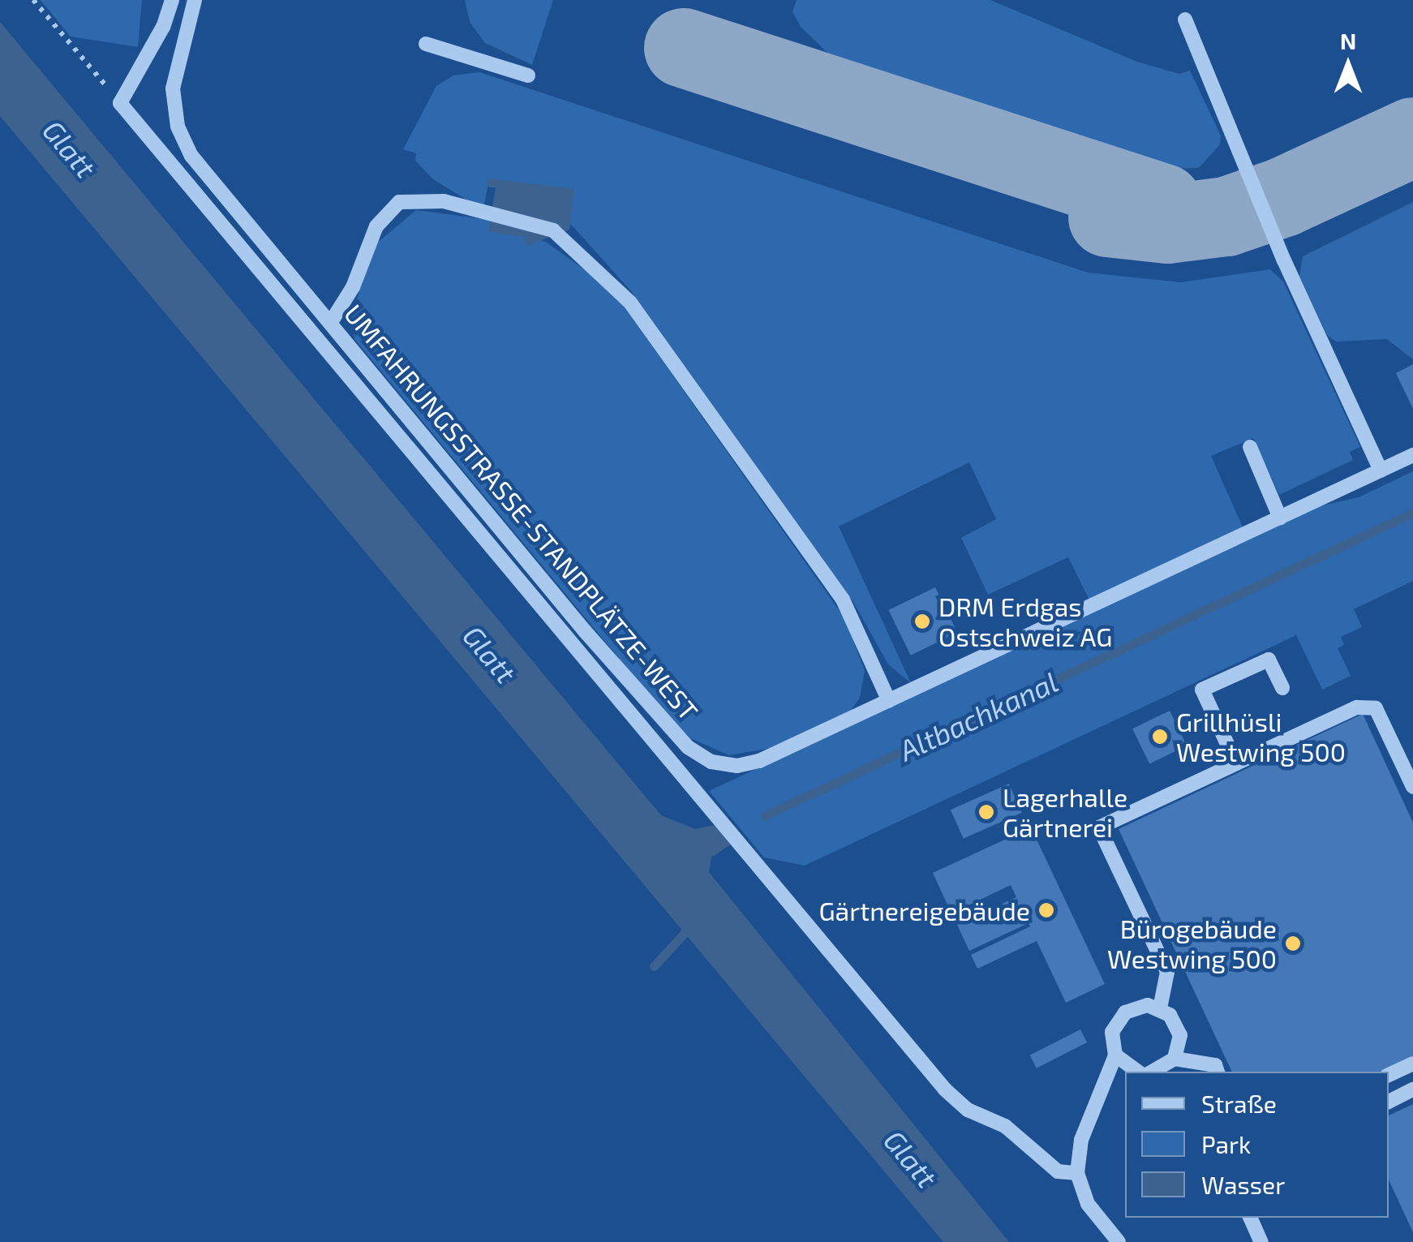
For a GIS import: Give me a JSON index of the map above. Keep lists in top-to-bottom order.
{
  "streets": {
    "street": ["UMFAHRUNGSSTRASSE-STANDPLÄTZE-WEST"]
  },
  "water": ["Glatt", "Altbachkanal"],
  "places": [
    "DRM Erdgas Ostschweiz AG",
    "Grillhüsli Westwing 500",
    "Lagerhalle Gärtnerei",
    "Gärtnereigebäude",
    "Bürogebäude Westwing 500"
  ],
  "legend": ["Straße", "Park", "Wasser"],
  "north": "top"
}
